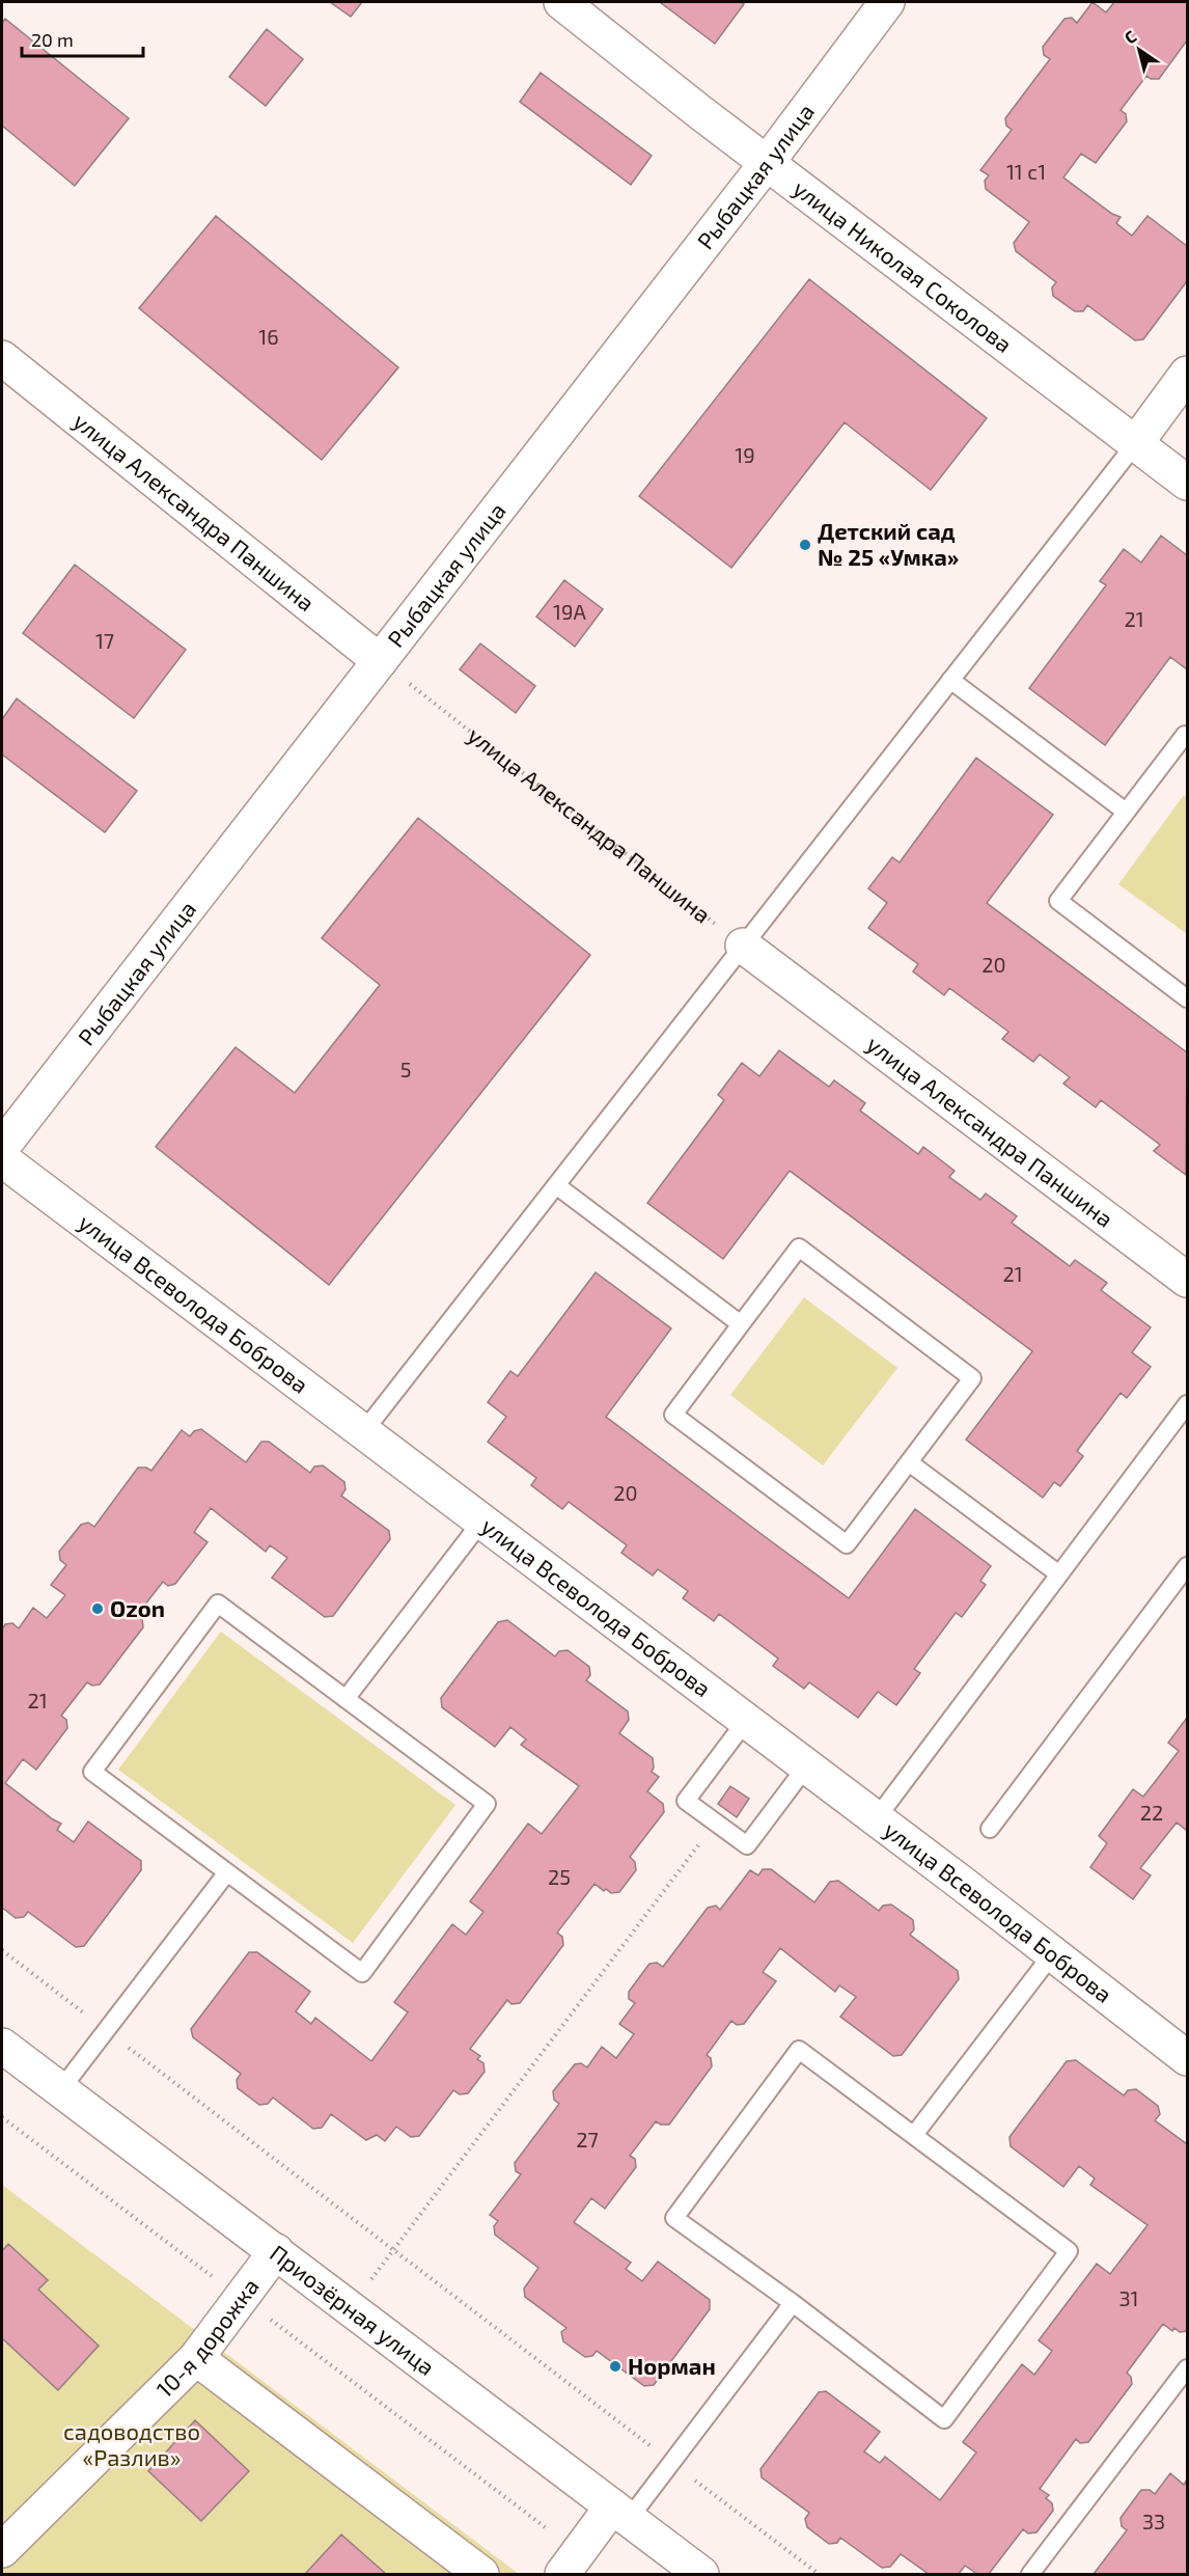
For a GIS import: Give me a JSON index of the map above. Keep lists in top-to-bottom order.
{
  "streets": {
    "street": [
      "Рыбацкая улица",
      "улица Николая Соколова",
      "улица Александра Паншина",
      "улица Всеволода Боброва",
      "Приозёрная улица",
      "10-я дорожка"
    ]
  },
  "crossings": [
    ["Рыбацкая улица", "улица Николая Соколова"],
    ["Рыбацкая улица", "улица Александра Паншина"],
    ["Приозёрная улица", "10-я дорожка"]
  ],
  "parks": ["садоводство «Разлив»"],
  "places": ["Детский сад № 25 «Умка»", "Ozon", "Норман"],
  "house_numbers": [
    "11 с1",
    "16",
    "19",
    "19А",
    "21",
    "17",
    "20",
    "5",
    "21",
    "20",
    "21",
    "22",
    "25",
    "27",
    "31",
    "33"
  ],
  "scale_bar": "20 m",
  "north": "top left"
}
